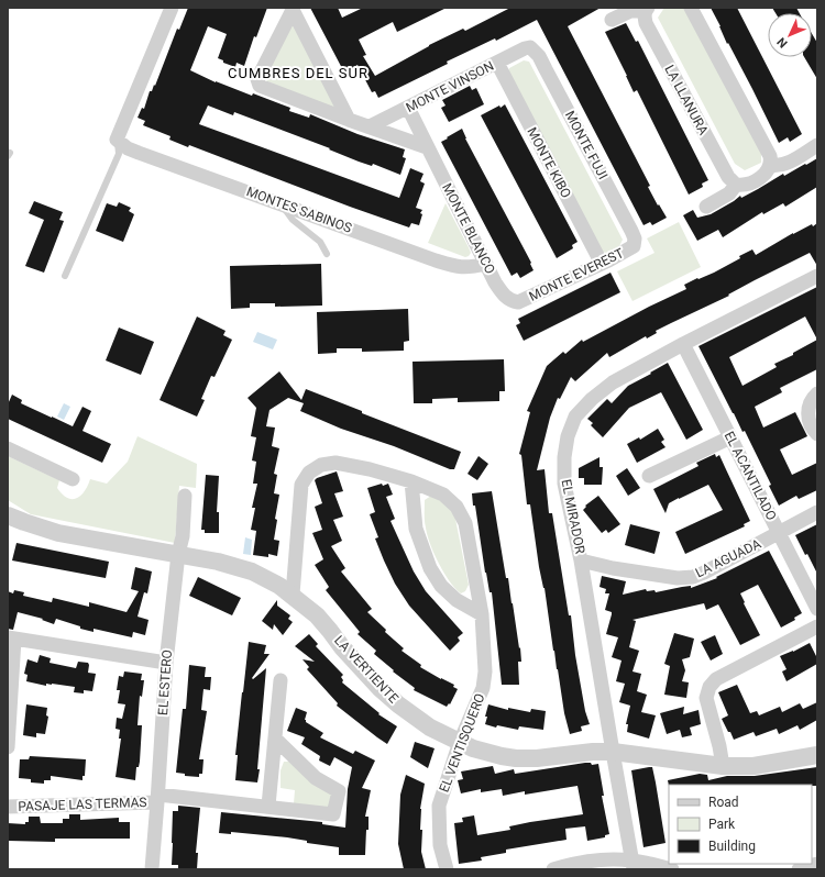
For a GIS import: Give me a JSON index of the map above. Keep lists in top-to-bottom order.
{
  "streets": {
    "street": [
      "MONTE VINSON",
      "LA LLANURA",
      "MONTE FUJI",
      "MONTE KIBO",
      "MONTES SABINOS",
      "MONTE BLANCO",
      "MONTE EVEREST",
      "EL ACANTILADO",
      "EL MIRADOR",
      "LA AGUADA",
      "LA VERTIENTE",
      "EL ESTERO",
      "EL VENTISQUERO",
      "PASAJE LAS TERMAS"
    ]
  },
  "crossings": [
    ["MONTE VINSON", "MONTE FUJI"],
    ["MONTE VINSON", "MONTE KIBO"],
    ["MONTE VINSON", "MONTE BLANCO"],
    ["MONTE FUJI", "MONTE EVEREST"],
    ["MONTE KIBO", "MONTE EVEREST"],
    ["MONTES SABINOS", "MONTE BLANCO"],
    ["MONTE BLANCO", "MONTE EVEREST"],
    ["EL ACANTILADO", "EL MIRADOR"],
    ["EL ACANTILADO", "LA AGUADA"],
    ["EL MIRADOR", "LA AGUADA"],
    ["EL MIRADOR", "LA VERTIENTE"],
    ["LA VERTIENTE", "EL ESTERO"],
    ["LA VERTIENTE", "EL VENTISQUERO"],
    ["EL ESTERO", "PASAJE LAS TERMAS"]
  ],
  "districts": ["CUMBRES DEL SUR"],
  "legend": ["Road", "Park", "Building"],
  "north": "bottom left"
}
